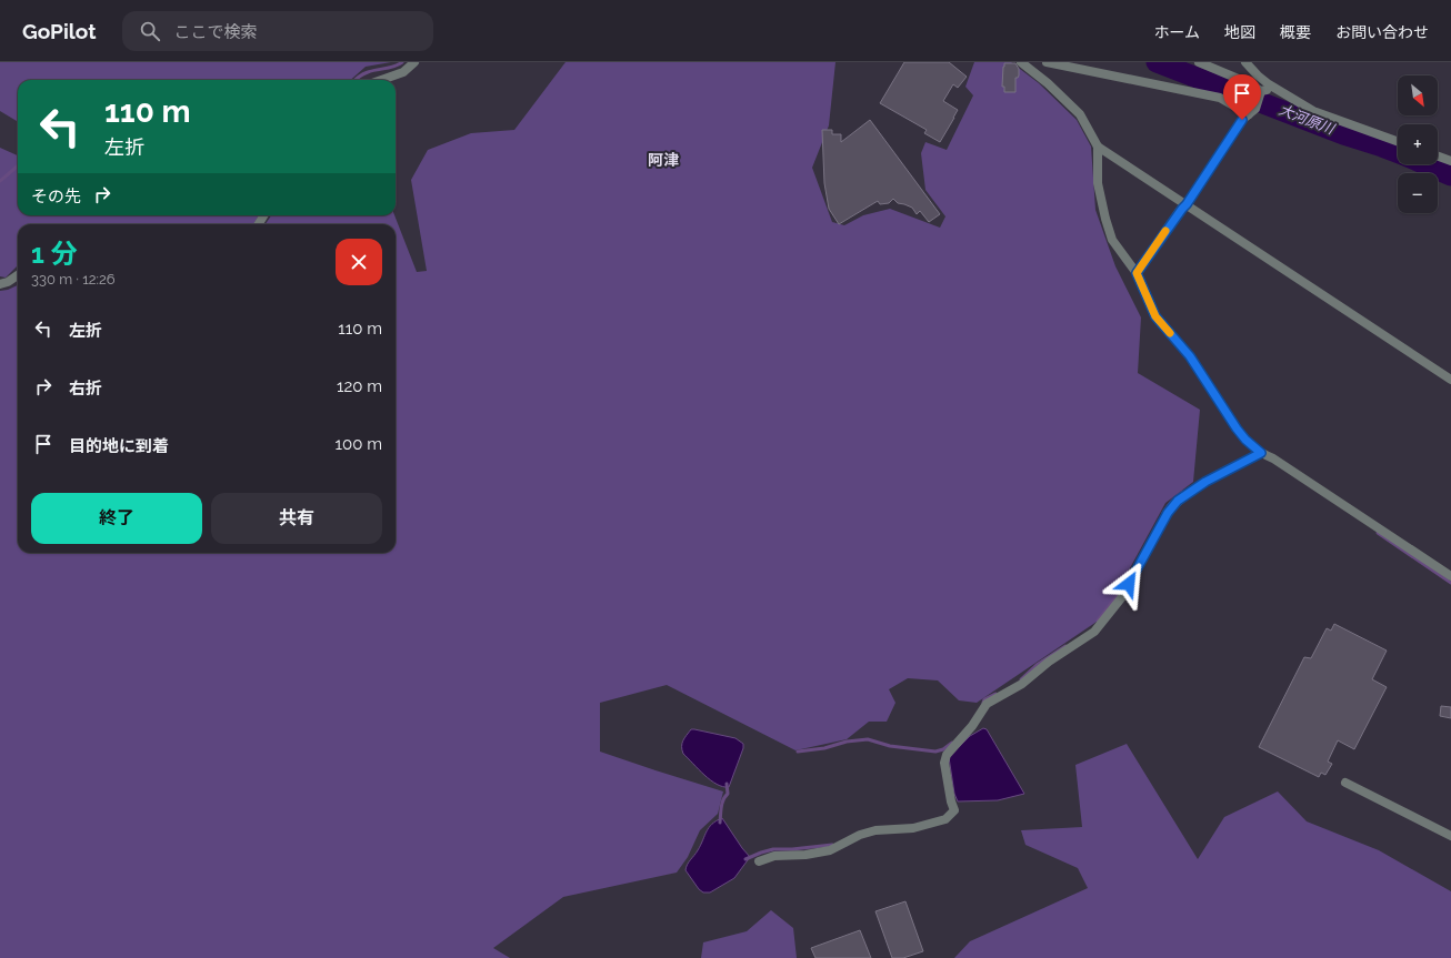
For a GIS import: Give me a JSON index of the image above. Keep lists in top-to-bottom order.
{
  "districts": ["阿津"],
  "water": ["大河原川"],
  "north": "bottom right",
  "page": {
    "header": "GoPilot",
    "search": "ここで検索",
    "nav": [
      "ホーム",
      "地図",
      "概要",
      "お問い合わせ"
    ],
    "map_buttons": ["+", "−"],
    "turn": ["110 m", "左折"],
    "then": "その先",
    "heading": ["1 分", "330 m · 12:26"],
    "list": [
      {
        "name": "左折",
        "value": "110 m"
      },
      {
        "name": "右折",
        "value": "120 m"
      },
      {
        "name": "目的地に到着",
        "value": "100 m"
      }
    ],
    "buttons": ["終了", "共有"]
  }
}
